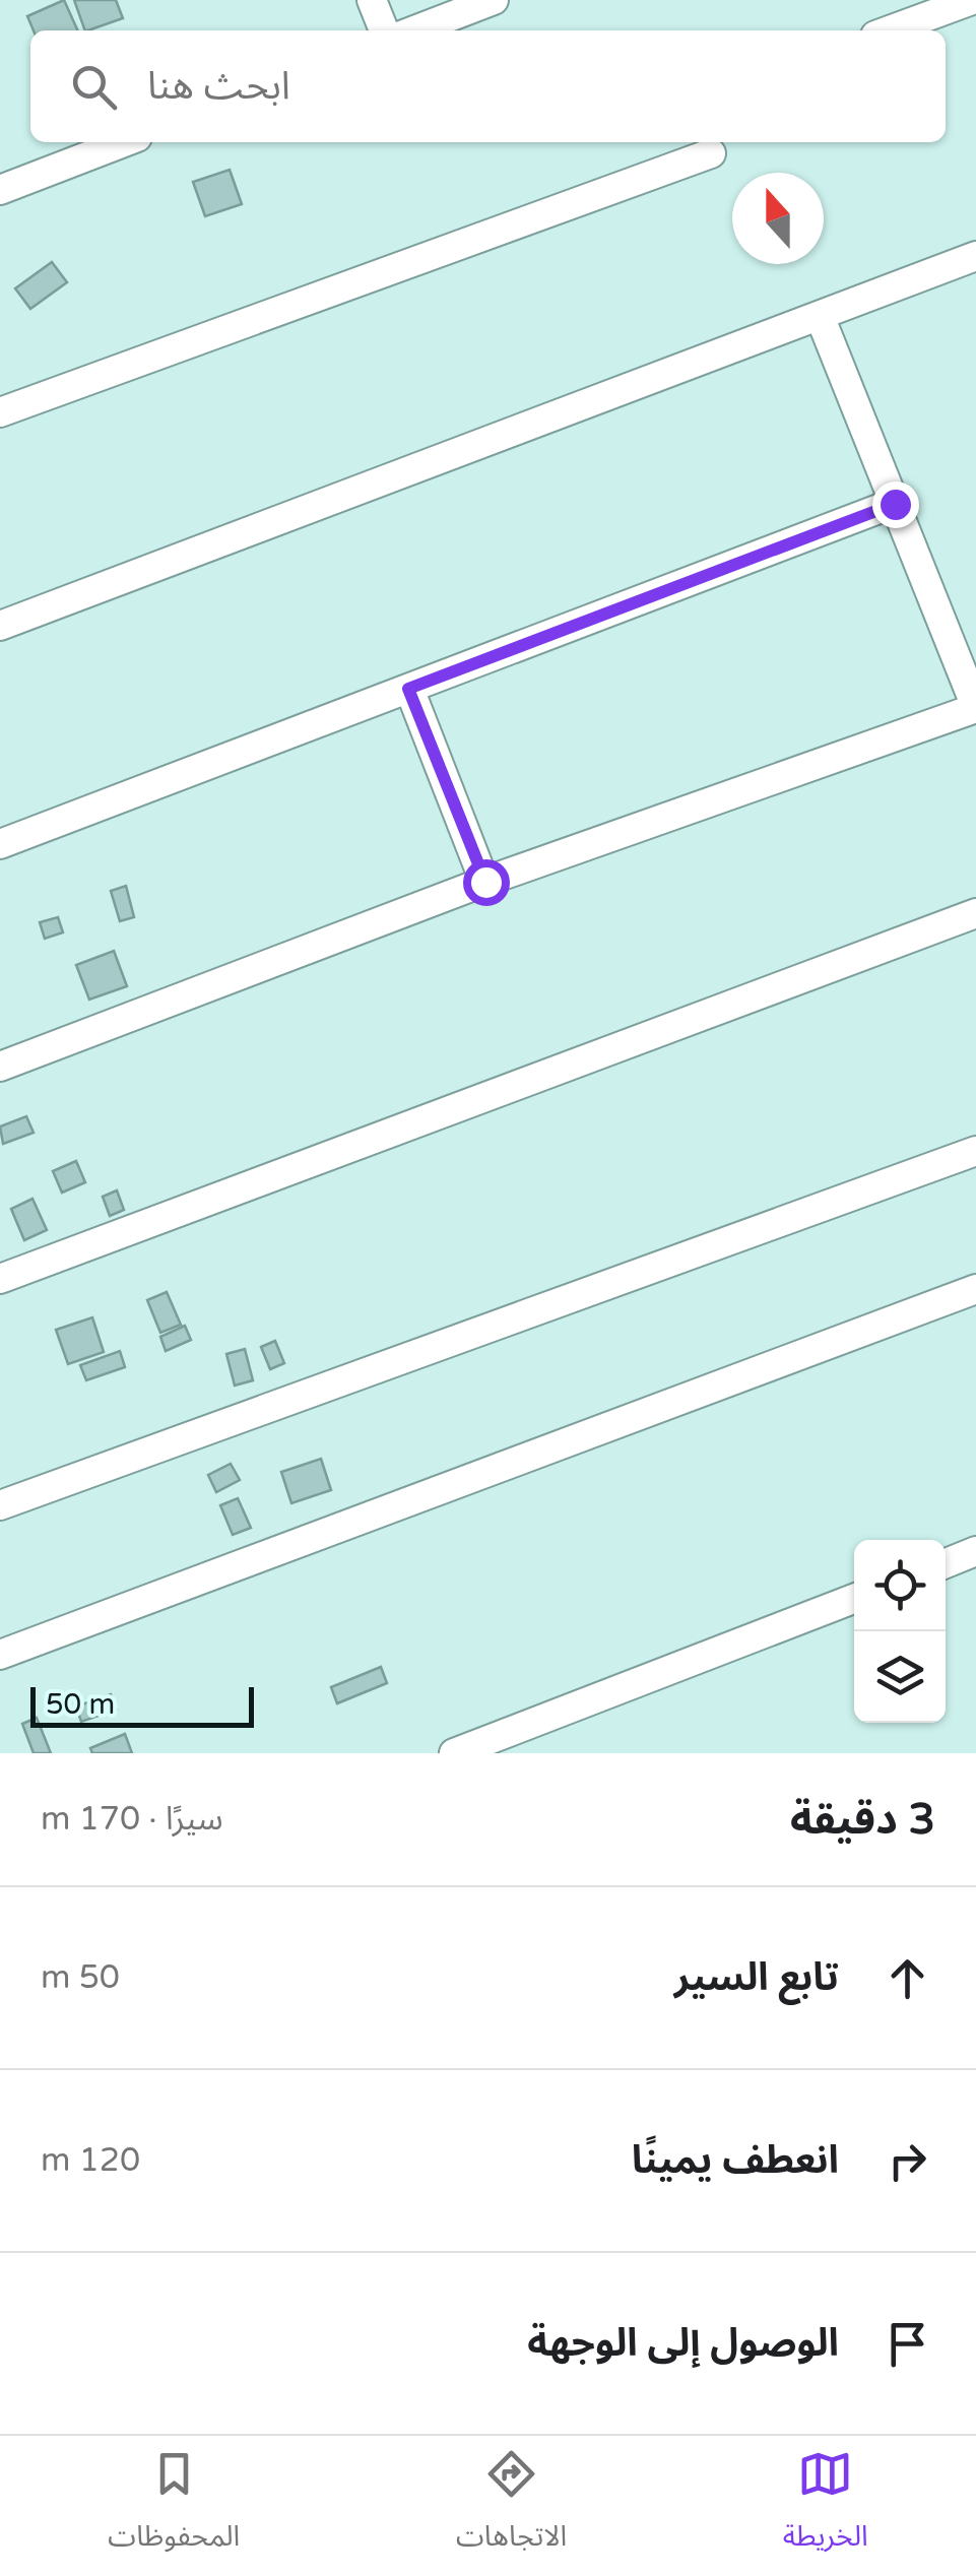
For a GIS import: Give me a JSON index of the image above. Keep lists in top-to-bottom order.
{
  "scale_bar": "50 m",
  "north": "top",
  "page": {
    "search": "ابحث هنا",
    "scale": "50 m",
    "heading": ["3 دقيقة", "سيرًا · 170 m"],
    "list": [
      ["تابع السير", "50 m"],
      ["انعطف يمينًا", "120 m"],
      "الوصول إلى الوجهة"
    ],
    "nav": ["الخريطة", "الاتجاهات", "المحفوظات"]
  }
}
